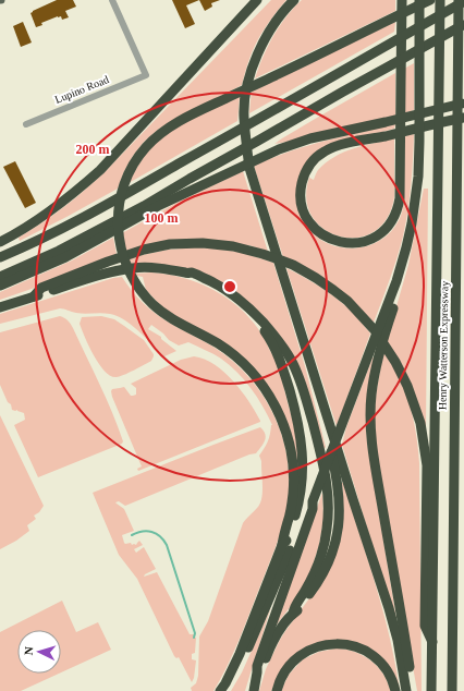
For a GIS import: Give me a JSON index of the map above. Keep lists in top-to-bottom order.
{
  "streets": {
    "highway": ["Henry Watterson Expressway"],
    "street": ["Lupino Road"]
  },
  "north": "left",
  "rings": ["200 m", "100 m"]
}
